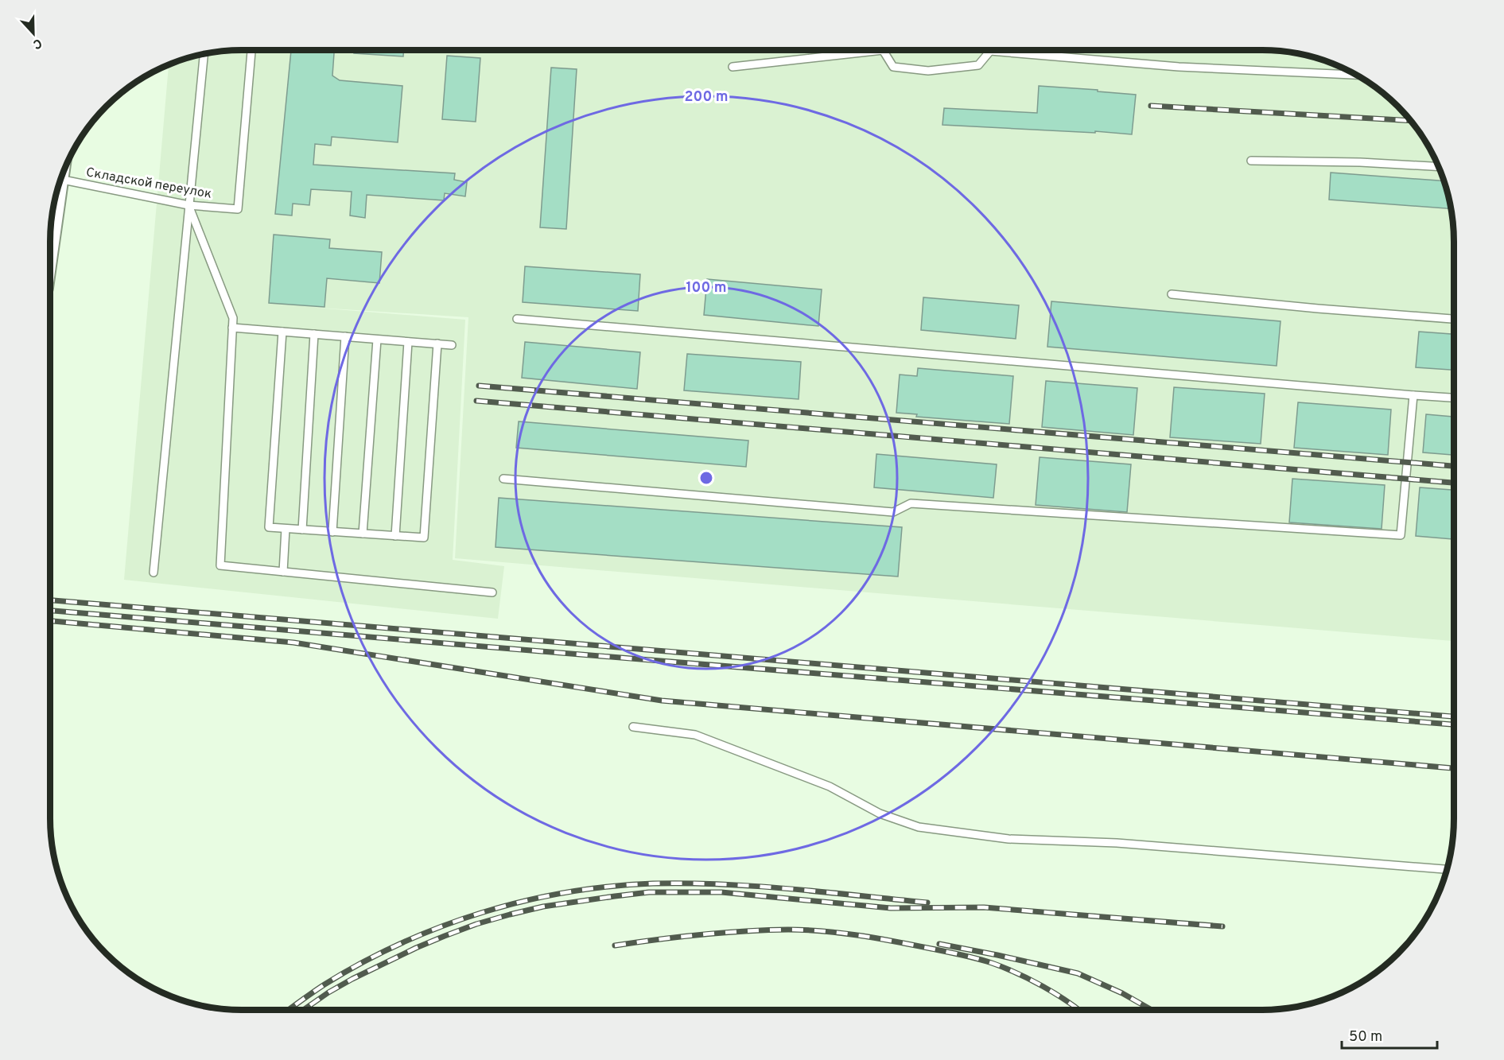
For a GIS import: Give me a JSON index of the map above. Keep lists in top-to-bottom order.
{
  "streets": {
    "lane": ["Складской переулок"]
  },
  "scale_bar": "50 m",
  "north": "bottom",
  "rings": ["200 m", "100 m"]
}
